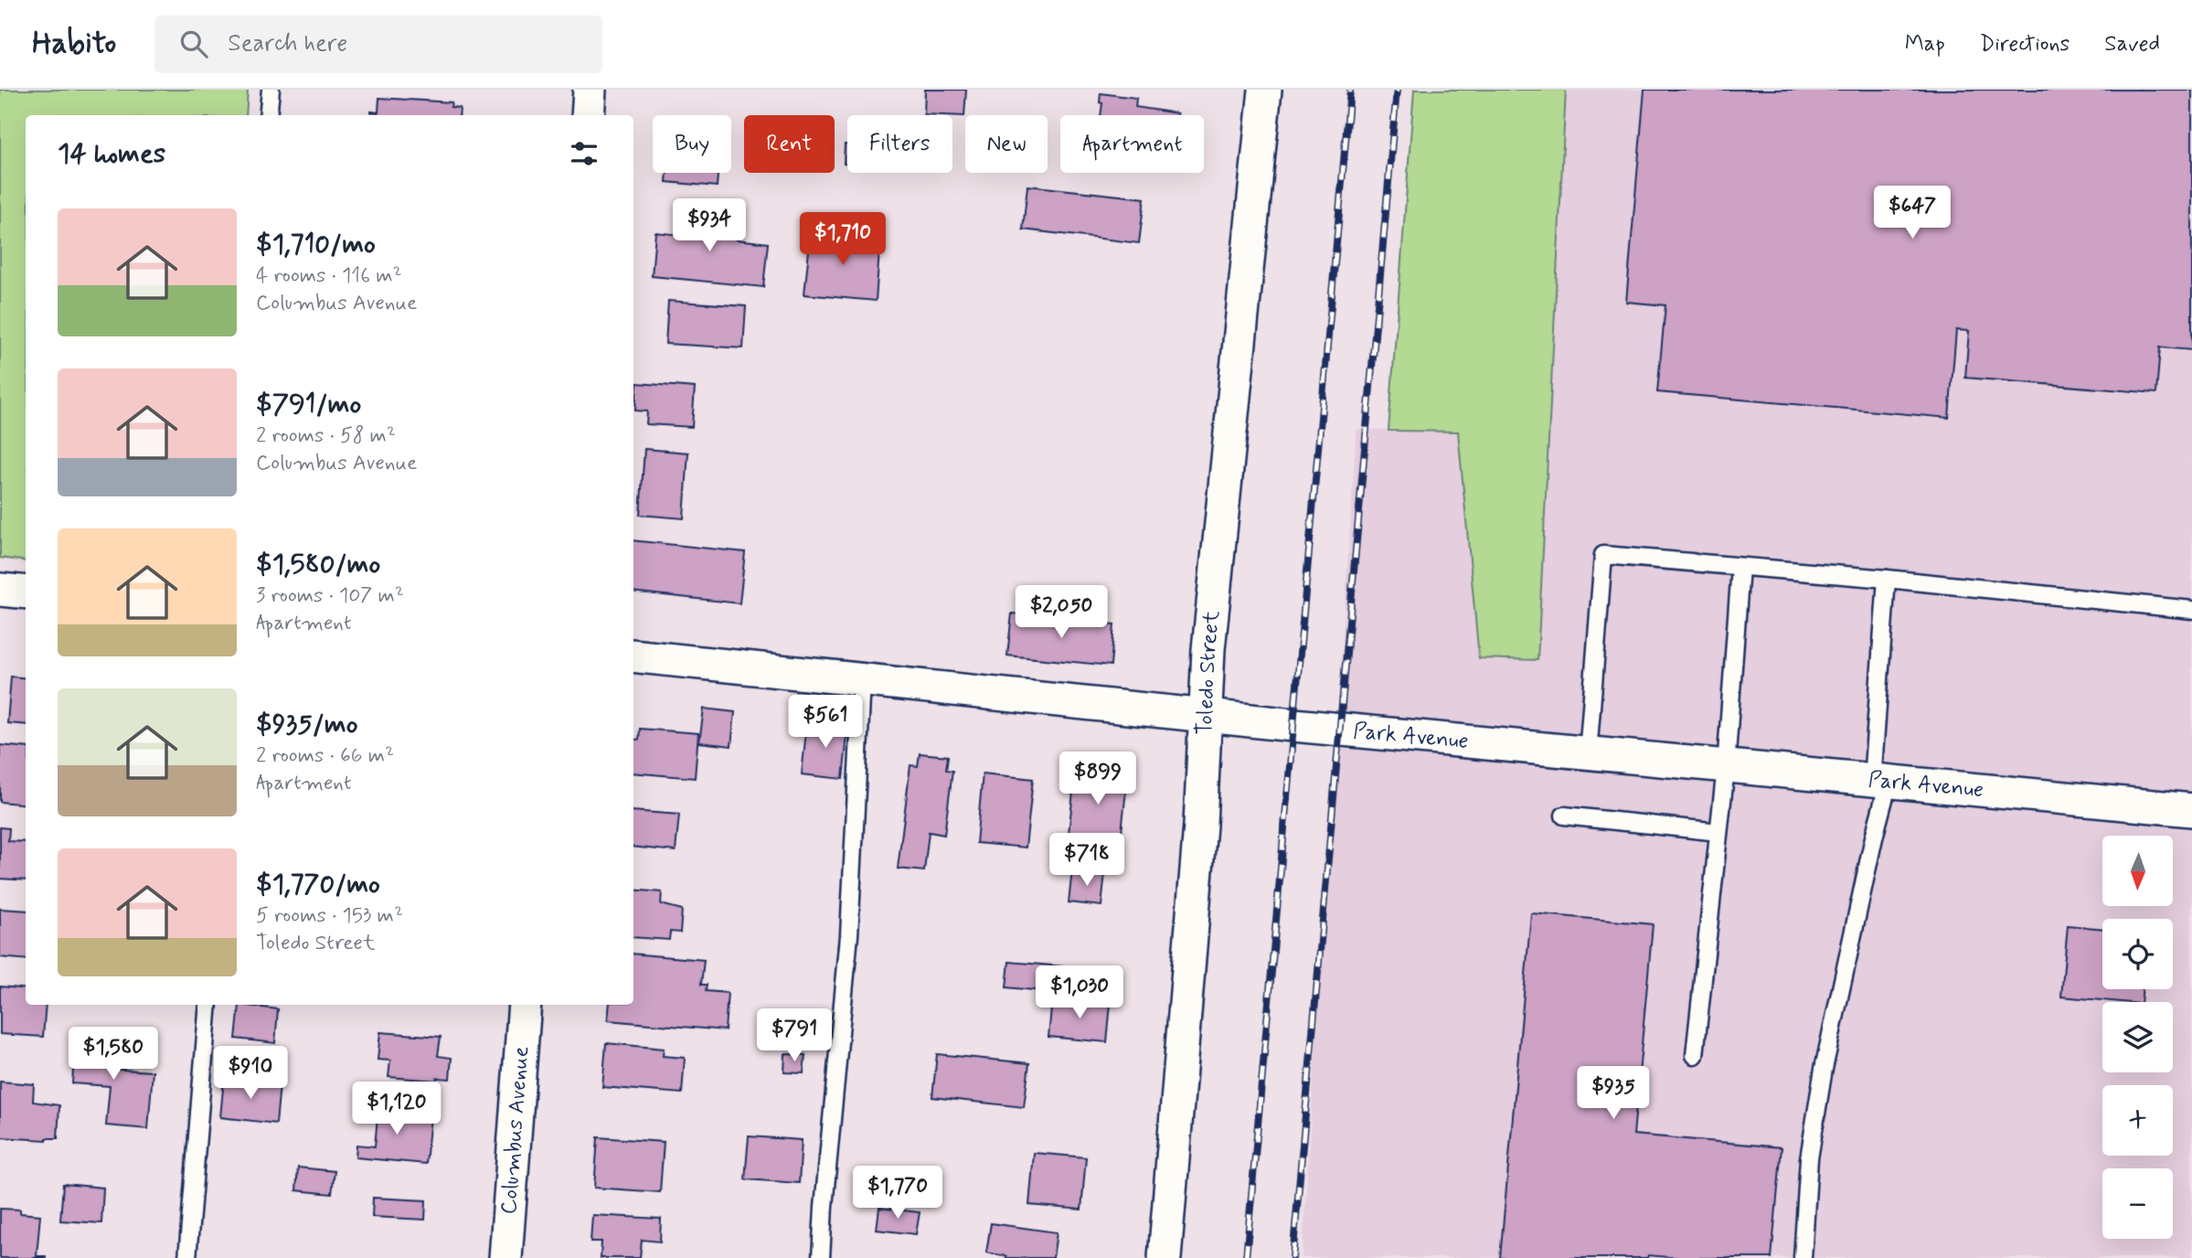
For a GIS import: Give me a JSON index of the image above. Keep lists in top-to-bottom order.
{
  "streets": {
    "street": ["Toledo Street", "Park Avenue", "Columbus Avenue"]
  },
  "crossings": [
    ["Toledo Street", "Park Avenue"]
  ],
  "north": "bottom",
  "page": {
    "header": "Habito",
    "search": "Search here",
    "nav": ["Map", "Directions", "Saved"],
    "chip": [
      "Buy",
      "Rent",
      "Filters",
      "New",
      "Apartment"
    ],
    "heading": "14 homes",
    "price": [
      "$647",
      "$934",
      "$1,710",
      "$2,050",
      "$561",
      "$899",
      "$718",
      "$1,030",
      "$791",
      "$1,580",
      "$910",
      "$935",
      "$1,120",
      "$1,770"
    ],
    "list": [
      {
        "name": "$1,710/mo",
        "note": "4 rooms · 116 m² · Columbus Avenue"
      },
      {
        "name": "$791/mo",
        "note": "2 rooms · 58 m² · Columbus Avenue"
      },
      {
        "name": "$1,580/mo",
        "note": "3 rooms · 107 m² · Apartment"
      },
      {
        "name": "$935/mo",
        "note": "2 rooms · 66 m² · Apartment"
      },
      {
        "name": "$1,770/mo",
        "note": "5 rooms · 153 m² · Toledo Street"
      }
    ],
    "map_buttons": ["+", "−"]
  }
}
